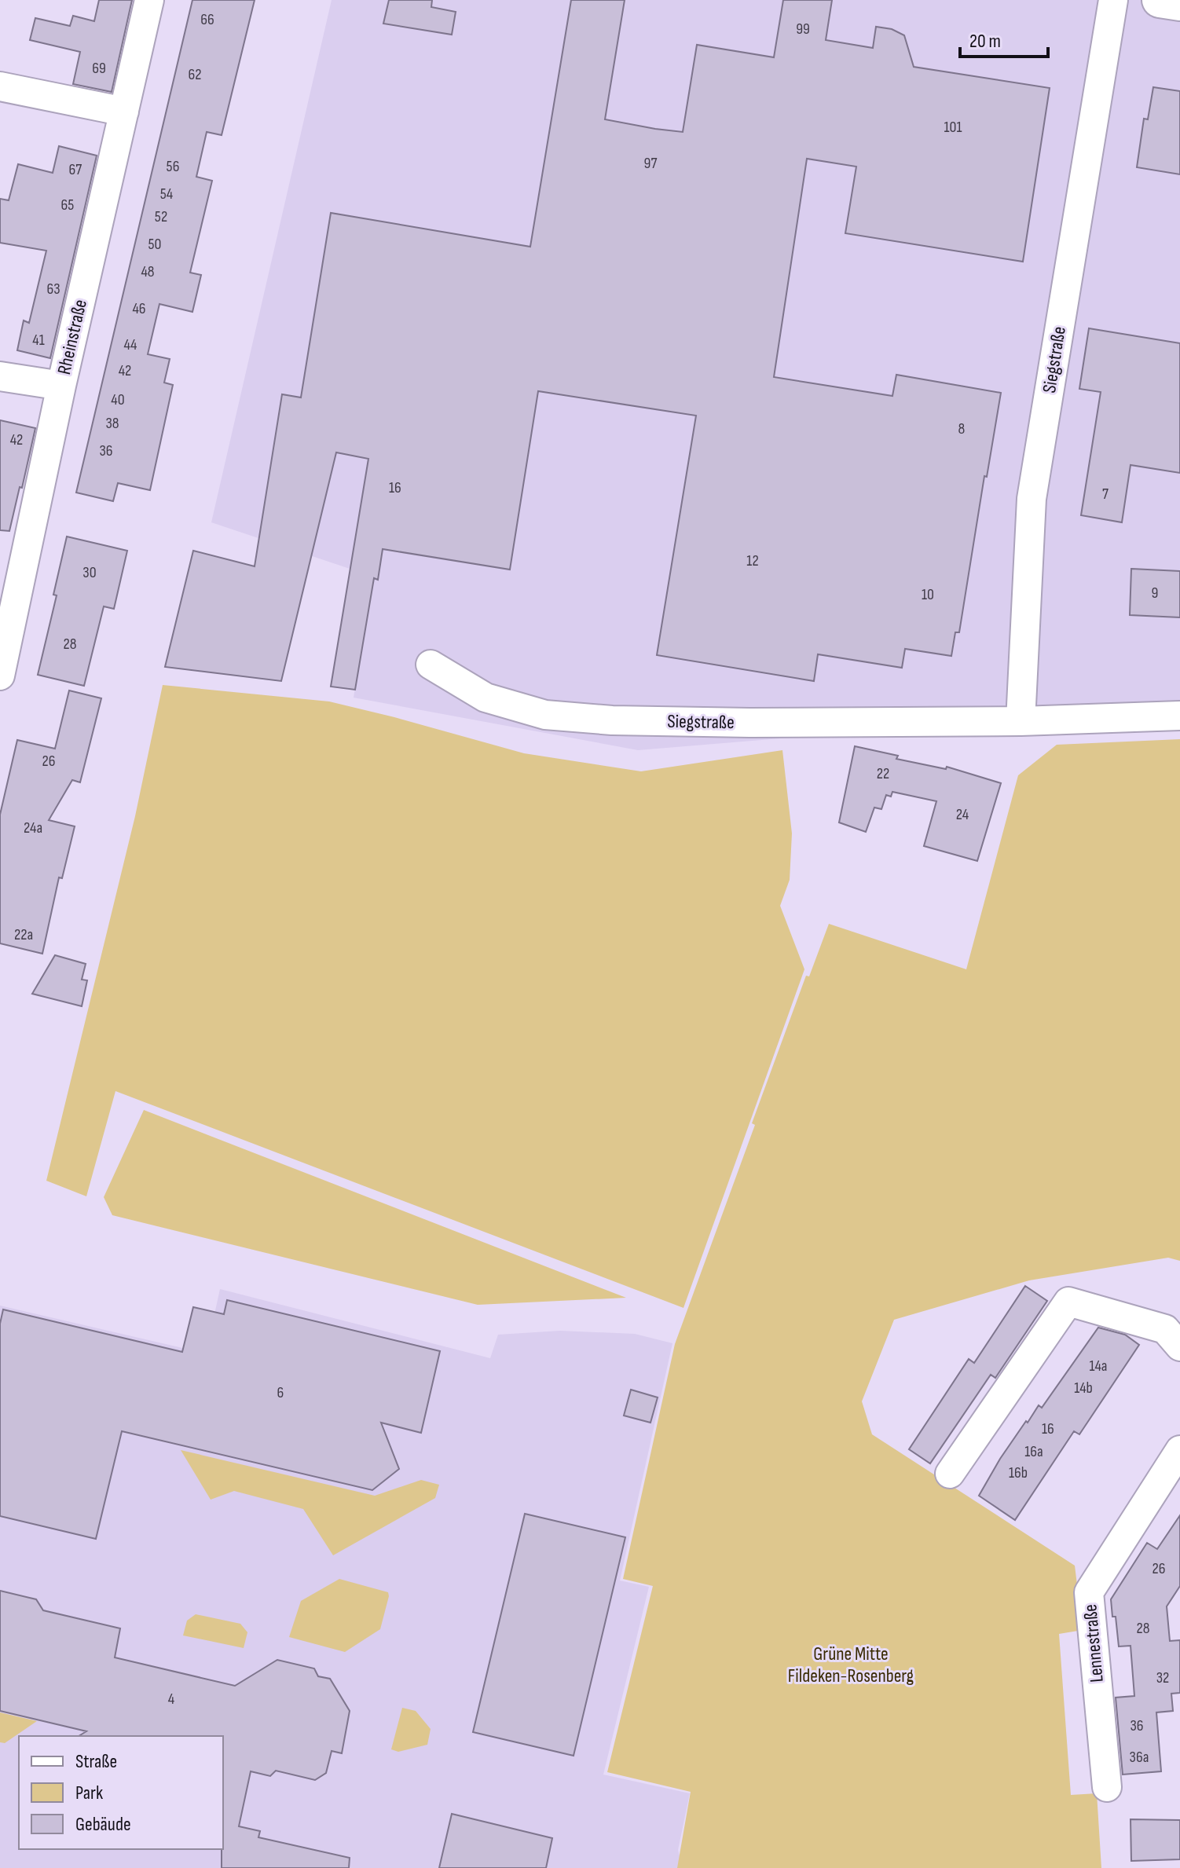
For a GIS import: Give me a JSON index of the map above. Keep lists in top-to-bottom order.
{
  "streets": {
    "street": ["Rheinstraße", "Siegstraße", "Lennestraße"]
  },
  "parks": ["Grüne Mitte Fildeken-Rosenberg"],
  "house_numbers": [
    "66",
    "99",
    "69",
    "62",
    "101",
    "97",
    "56",
    "67",
    "54",
    "65",
    "52",
    "50",
    "48",
    "63",
    "46",
    "41",
    "44",
    "42",
    "40",
    "38",
    "8",
    "42",
    "36",
    "16",
    "7",
    "12",
    "30",
    "9",
    "10",
    "28",
    "26",
    "22",
    "24",
    "24a",
    "22a",
    "14a",
    "14b",
    "6",
    "16",
    "16a",
    "16b",
    "26",
    "28",
    "32",
    "4",
    "36",
    "36a"
  ],
  "legend": ["Straße", "Park", "Gebäude"],
  "scale_bar": "20 m"
}
